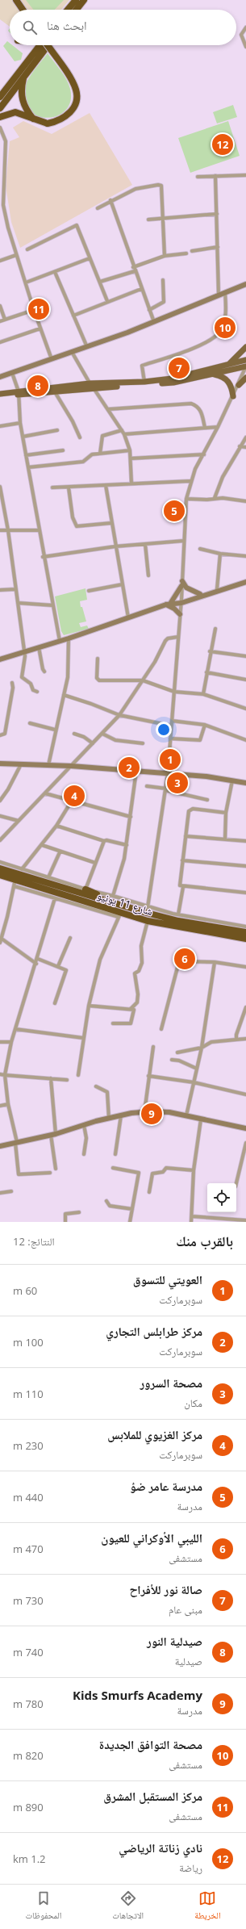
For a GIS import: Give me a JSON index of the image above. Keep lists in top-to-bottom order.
{
  "streets": {
    "highway": ["شارع 11 يونيو"]
  },
  "page": {
    "search": "ابحث هنا",
    "pins": [
      "12",
      "11",
      "10",
      "7",
      "8",
      "5",
      "1",
      "2",
      "3",
      "4",
      "6",
      "9"
    ],
    "heading": ["بالقرب منك", "النتائج: 12"],
    "list": [
      {
        "mark": "1",
        "name": "العويتي للتسوق",
        "note": "سوبرماركت",
        "value": "60 m"
      },
      {
        "mark": "2",
        "name": "مركز طرابلس التجاري",
        "note": "سوبرماركت",
        "value": "100 m"
      },
      {
        "mark": "3",
        "name": "مصحة السرور",
        "note": "مكان",
        "value": "110 m"
      },
      {
        "mark": "4",
        "name": "مركز الغزيوي للملابس",
        "note": "سوبرماركت",
        "value": "230 m"
      },
      {
        "mark": "5",
        "name": "مدرسة عامر ضؤ",
        "note": "مدرسة",
        "value": "440 m"
      },
      {
        "mark": "6",
        "name": "الليبي الأوكراني للعيون",
        "note": "مستشفى",
        "value": "470 m"
      },
      {
        "mark": "7",
        "name": "صالة نور للأفراح",
        "note": "مبنى عام",
        "value": "730 m"
      },
      {
        "mark": "8",
        "name": "صيدلية النور",
        "note": "صيدلية",
        "value": "740 m"
      },
      {
        "mark": "9",
        "name": "Kids Smurfs Academy",
        "note": "مدرسة",
        "value": "780 m"
      },
      {
        "mark": "10",
        "name": "مصحة التوافق الجديدة",
        "note": "مستشفى",
        "value": "820 m"
      },
      {
        "mark": "11",
        "name": "مركز المستقبل المشرق",
        "note": "مستشفى",
        "value": "890 m"
      },
      {
        "mark": "12",
        "name": "نادي زناتة الرياضي",
        "note": "رياضة",
        "value": "1.2 km"
      }
    ],
    "nav": ["الخريطة", "الاتجاهات", "المحفوظات"]
  }
}
